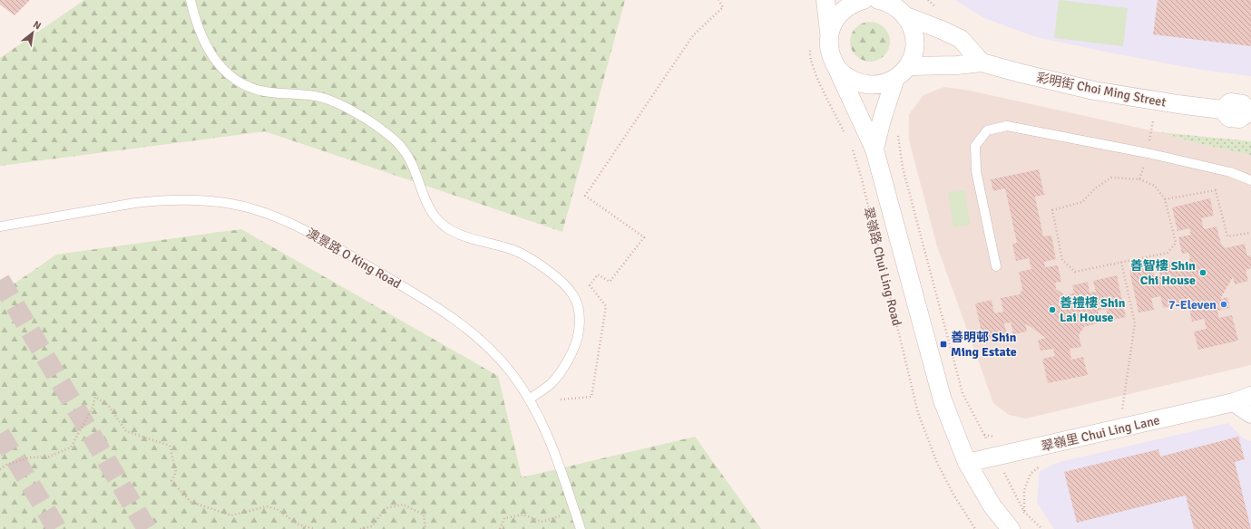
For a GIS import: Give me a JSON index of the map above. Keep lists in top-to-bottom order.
{
  "streets": {
    "street": ["彩明街 Choi Ming Street", "翠嶺路 Chui Ling Road", "翠嶺里 Chui Ling Lane"],
    "lane": ["澳景路 O King Road"]
  },
  "crossings": [
    ["彩明街 Choi Ming Street", "翠嶺路 Chui Ling Road"],
    ["翠嶺路 Chui Ling Road", "翠嶺里 Chui Ling Lane"]
  ],
  "places": {
    "other": ["善智樓 Shin Chi House", "7-Eleven", "善禮樓 Shin Lai House"],
    "transit": ["善明邨 Shin Ming Estate"]
  },
  "north": "top right"
}
